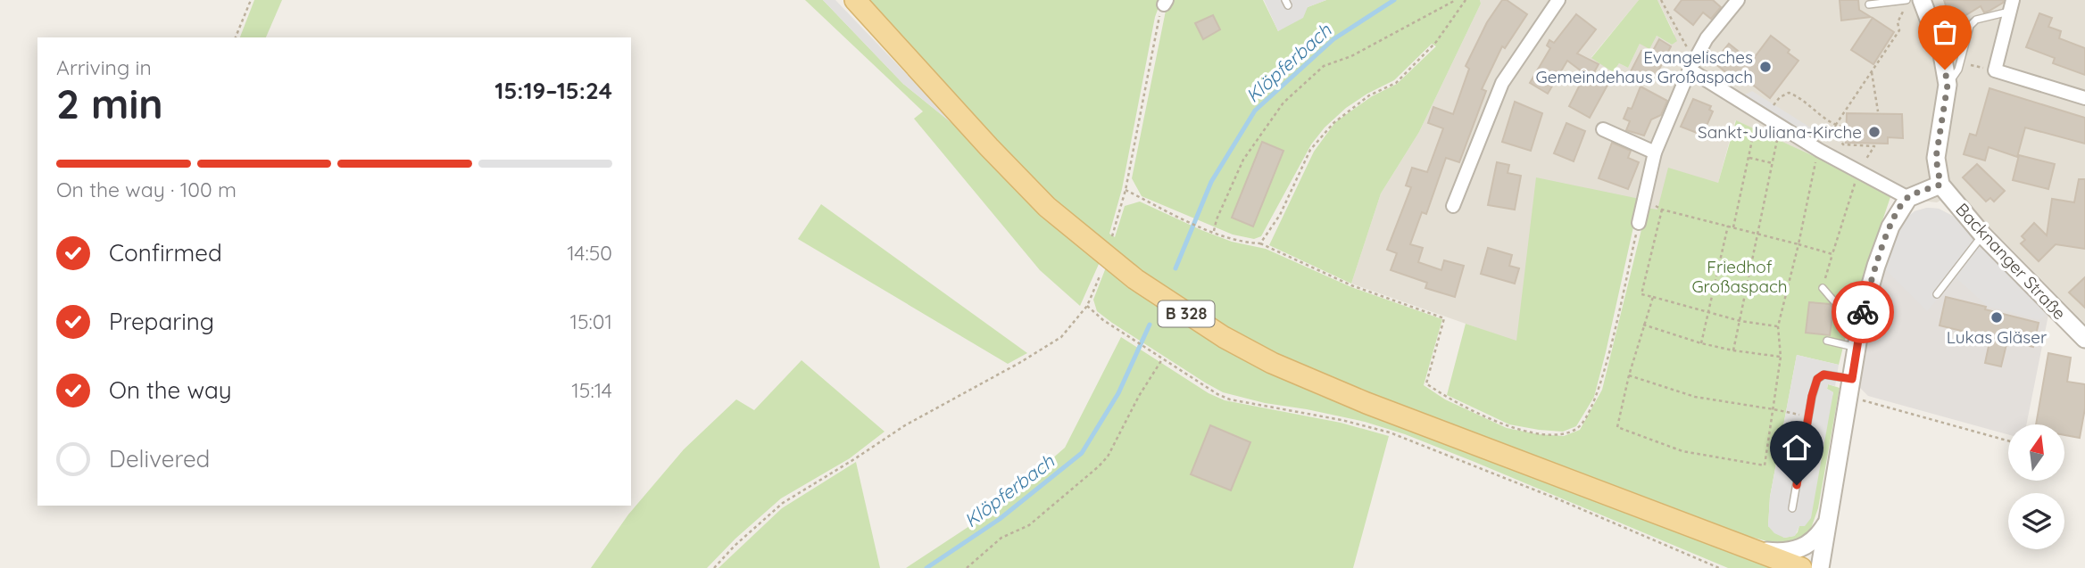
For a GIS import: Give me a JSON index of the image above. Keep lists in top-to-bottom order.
{
  "streets": {
    "main road": ["B 328"],
    "street": ["Backnanger Straße"]
  },
  "water": ["Klöpferbach"],
  "parks": ["Friedhof Großaspach"],
  "places": ["Evangelisches Gemeindehaus Großaspach", "Sankt-Juliana-Kirche", "Lukas Gläser"],
  "north": "top",
  "page": {
    "heading": ["2 min", "Arriving in", "15:19–15:24"],
    "bar": "On the way · 100 m",
    "list": [
      ["Confirmed", "14:50"],
      ["Preparing", "15:01"],
      ["On the way", "15:14"],
      "Delivered"
    ]
  }
}
